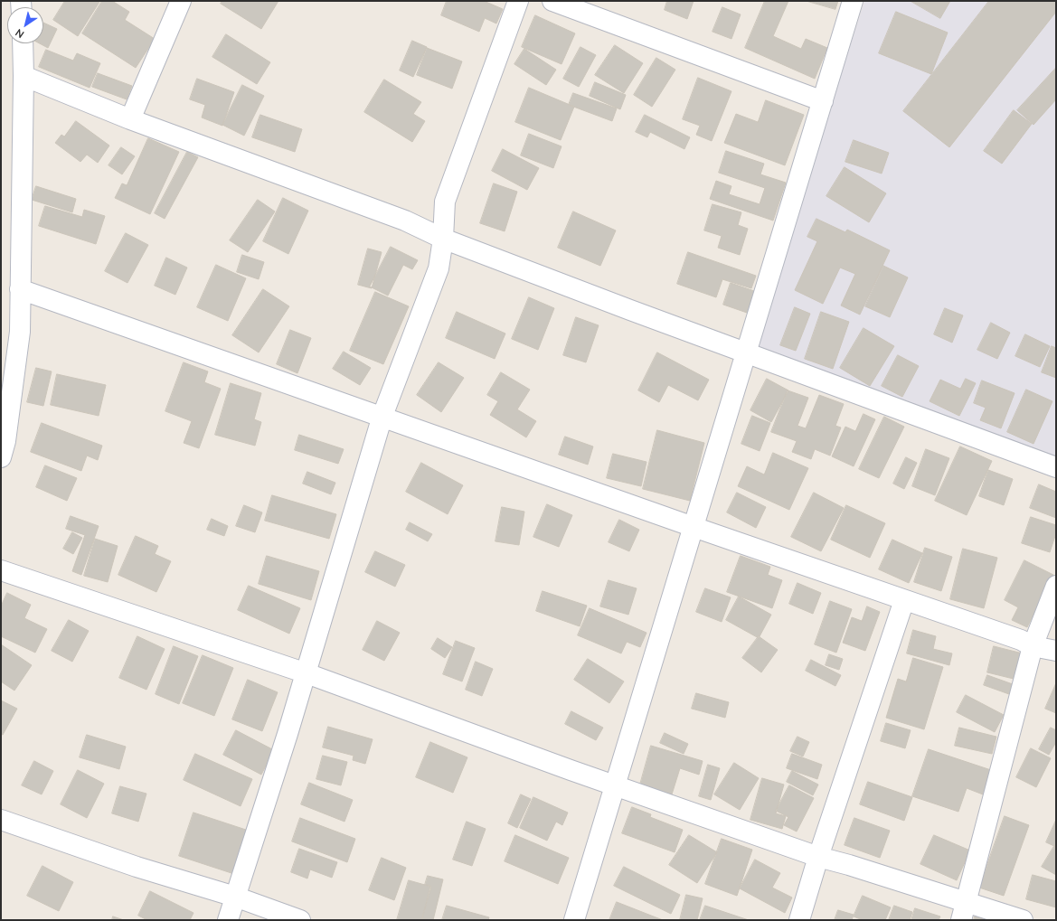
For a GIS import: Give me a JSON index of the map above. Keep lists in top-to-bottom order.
{
  "north": "bottom left"
}
